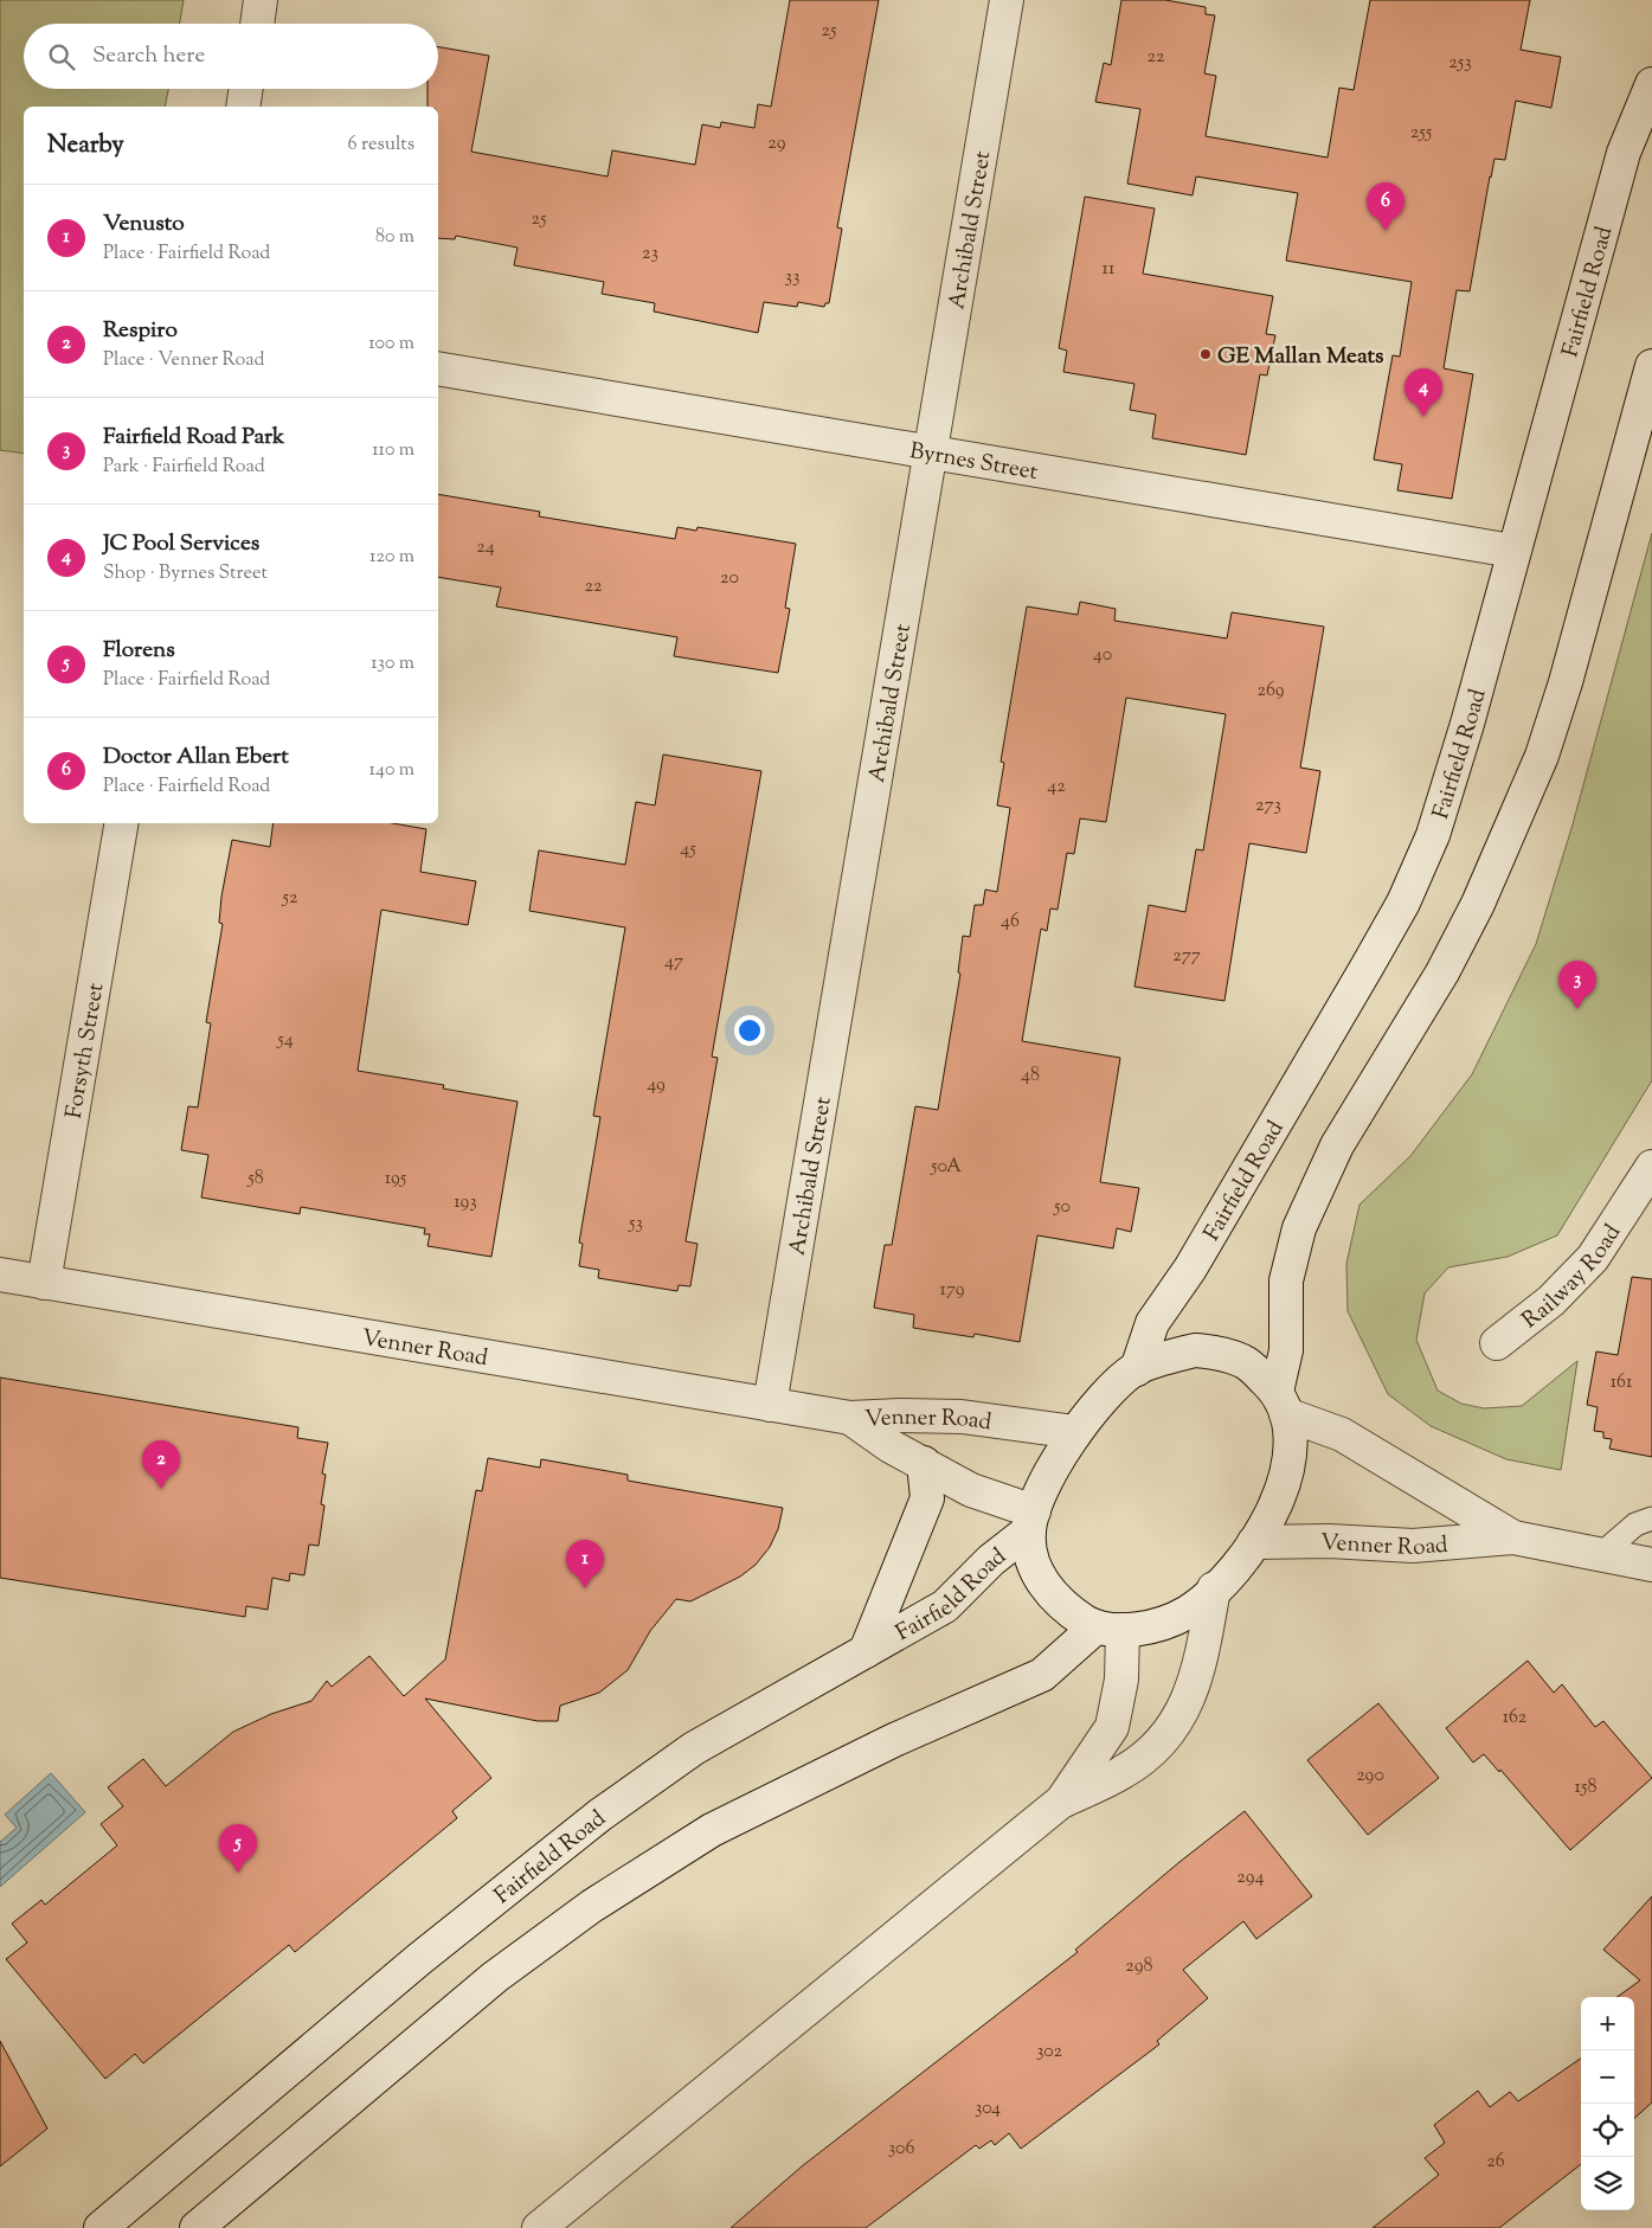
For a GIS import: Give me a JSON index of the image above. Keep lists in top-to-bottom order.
{
  "streets": {
    "street": [
      "Archibald Street",
      "Fairfield Road",
      "Byrnes Street",
      "Forsyth Street",
      "Railway Road",
      "Venner Road"
    ]
  },
  "crossings": [
    ["Archibald Street", "Byrnes Street"],
    ["Archibald Street", "Venner Road"],
    ["Fairfield Road", "Byrnes Street"],
    ["Fairfield Road", "Venner Road"],
    ["Forsyth Street", "Venner Road"]
  ],
  "places": ["GE Mallan Meats"],
  "house_numbers": [
    "25",
    "22",
    "253",
    "255",
    "29",
    "25",
    "23",
    "11",
    "33",
    "24",
    "20",
    "22",
    "40",
    "269",
    "42",
    "273",
    "45",
    "52",
    "46",
    "277",
    "47",
    "54",
    "48",
    "49",
    "50A",
    "58",
    "195",
    "193",
    "50",
    "53",
    "179",
    "161",
    "162",
    "290",
    "158",
    "294",
    "298",
    "302",
    "304",
    "306",
    "26"
  ],
  "page": {
    "search": "Search here",
    "heading": ["Nearby", "6 results"],
    "pins": [
      "6",
      "4",
      "3",
      "2",
      "1",
      "5"
    ],
    "list": [
      {
        "mark": "1",
        "name": "Venusto",
        "note": "Place · Fairfield Road",
        "value": "80 m"
      },
      {
        "mark": "2",
        "name": "Respiro",
        "note": "Place · Venner Road",
        "value": "100 m"
      },
      {
        "mark": "3",
        "name": "Fairfield Road Park",
        "note": "Park · Fairfield Road",
        "value": "110 m"
      },
      {
        "mark": "4",
        "name": "JC Pool Services",
        "note": "Shop · Byrnes Street",
        "value": "120 m"
      },
      {
        "mark": "5",
        "name": "Florens",
        "note": "Place · Fairfield Road",
        "value": "130 m"
      },
      {
        "mark": "6",
        "name": "Doctor Allan Ebert",
        "note": "Place · Fairfield Road",
        "value": "140 m"
      }
    ],
    "map_buttons": ["+", "−"]
  }
}
